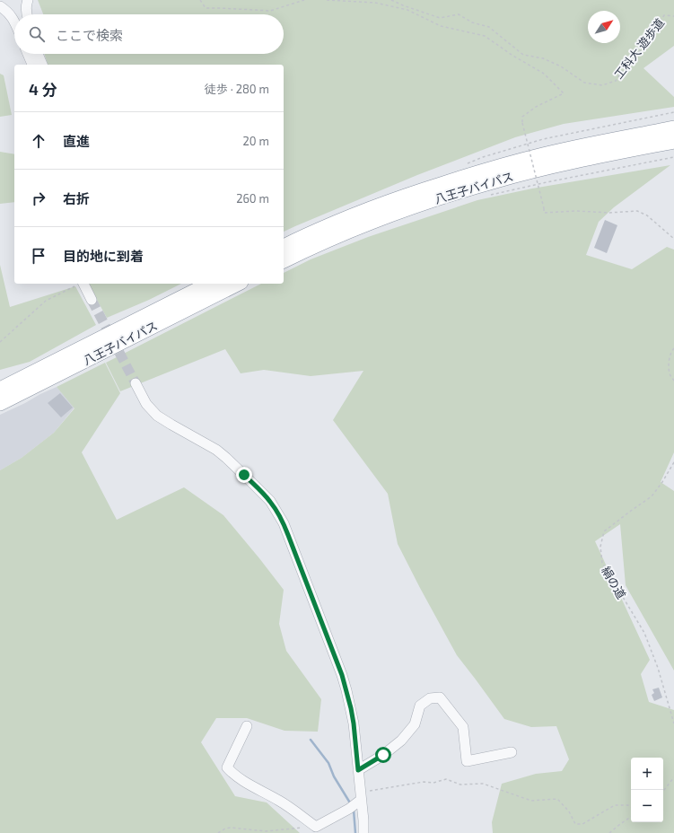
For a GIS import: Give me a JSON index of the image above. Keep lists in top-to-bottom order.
{
  "streets": {
    "highway": ["八王子バイパス"],
    "path": ["工科大 遊歩道", "絹の道"]
  },
  "north": "top right",
  "page": {
    "search": "ここで検索",
    "heading": ["4 分", "徒歩 · 280 m"],
    "list": [
      ["直進", "20 m"],
      ["右折", "260 m"],
      "目的地に到着"
    ],
    "map_buttons": ["+", "−"]
  }
}
